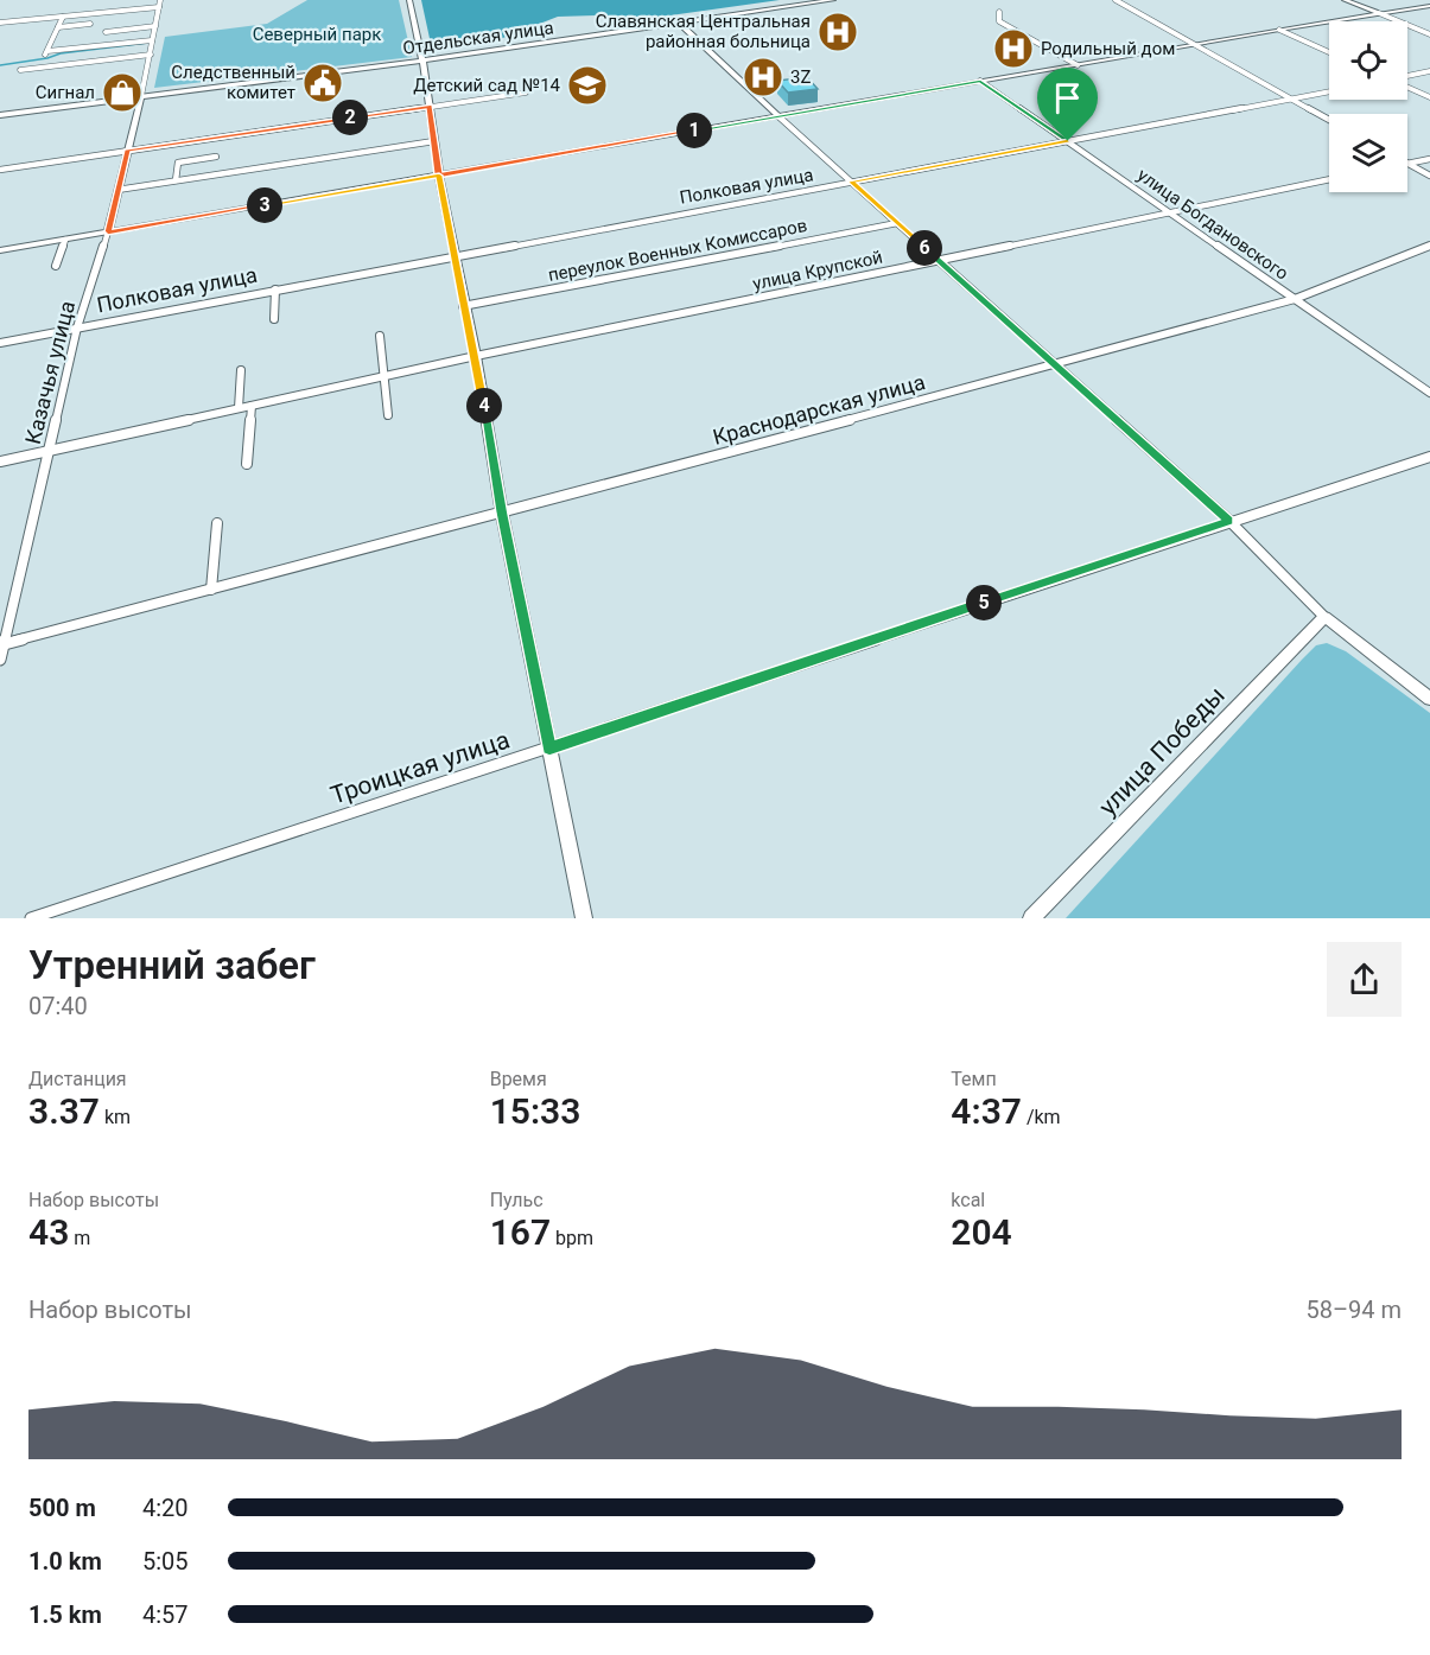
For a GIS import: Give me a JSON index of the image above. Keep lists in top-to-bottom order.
{
  "streets": {
    "street": [
      "Отдельская улица",
      "Полковая улица",
      "улица Богдановского",
      "переулок Военных Комиссаров",
      "улица Крупской",
      "Казачья улица",
      "Краснодарская улица",
      "улица Победы",
      "Троицкая улица"
    ]
  },
  "crossings": [
    ["Отдельская улица", "Казачья улица"],
    ["Полковая улица", "улица Богдановского"],
    ["Полковая улица", "Казачья улица"],
    ["улица Богдановского", "улица Крупской"],
    ["улица Богдановского", "Краснодарская улица"],
    ["улица Крупской", "Казачья улица"],
    ["Казачья улица", "Краснодарская улица"]
  ],
  "parks": ["Северный парк"],
  "places": {
    "hospital": ["Славянская Центральная районная больница", "Родильный дом", "3Z"],
    "public building": ["Следственный комитет"],
    "school or university": ["Детский сад №14"],
    "shop": ["Сигнал"]
  },
  "page": {
    "pins": [
      "2",
      "1",
      "3",
      "6",
      "4",
      "5"
    ],
    "heading": ["Утренний забег", "07:40"],
    "stats": [
      ["Дистанция", "3.37 km"],
      ["Время", "15:33"],
      ["Темп", "4:37 /km"],
      ["Набор высоты", "43 m"],
      ["Пульс", "167 bpm"],
      ["kcal", "204"]
    ],
    "chart": ["Набор высоты", "58–94 m"],
    "list": [
      {
        "name": "500 m",
        "note": "4:20"
      },
      {
        "name": "1.0 km",
        "note": "5:05"
      },
      {
        "name": "1.5 km",
        "note": "4:57"
      }
    ]
  }
}
